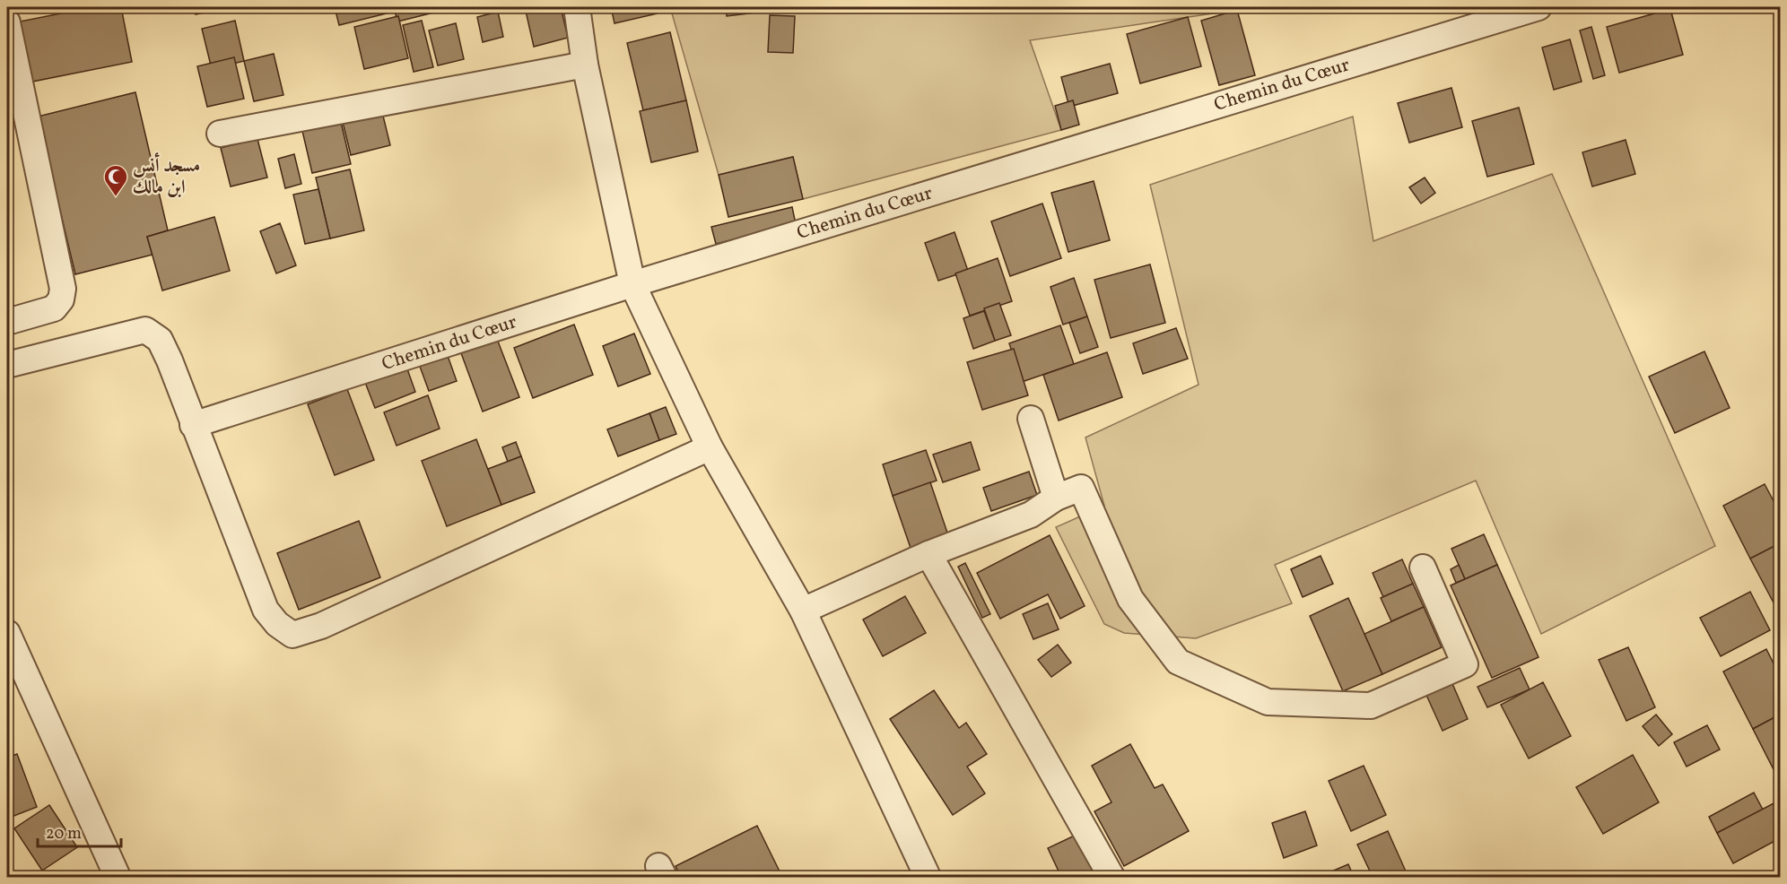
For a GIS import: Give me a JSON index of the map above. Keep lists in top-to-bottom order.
{
  "streets": {
    "street": ["Chemin du Cœur"]
  },
  "places": {
    "mosque": ["مسجد أنس ابن مالك"]
  },
  "scale_bar": "20 m"
}
